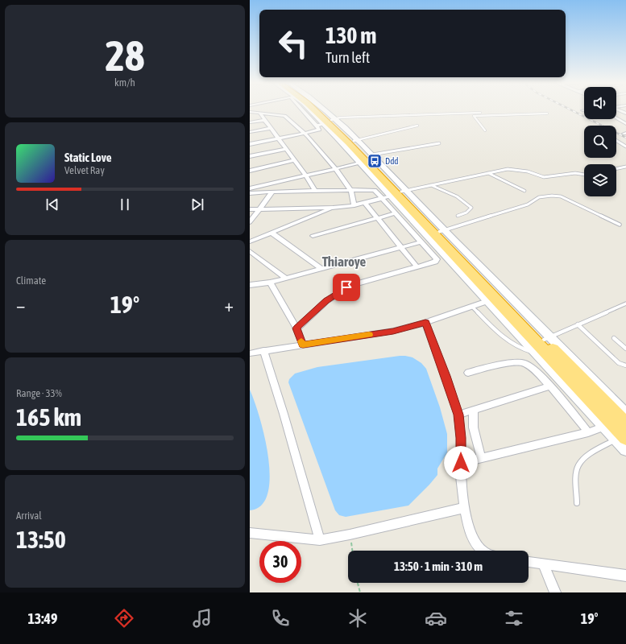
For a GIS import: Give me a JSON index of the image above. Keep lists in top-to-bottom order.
{
  "districts": ["Thiaroye"],
  "places": {
    "bus stop": ["Ddd"]
  },
  "page": {
    "tile": [
      ["28", "km/h"],
      "Climate",
      ["Range · 33%", "165 km"],
      ["Arrival", "13:50"]
    ],
    "turn": ["130 m", "Turn left"],
    "song": ["Static Love", "Velvet Ray"],
    "heat": ["−", "19°", "+"],
    "limit": "30",
    "trip": "13:50 · 1 min · 310 m",
    "tabs": ["13:49", "19°"]
  }
}
